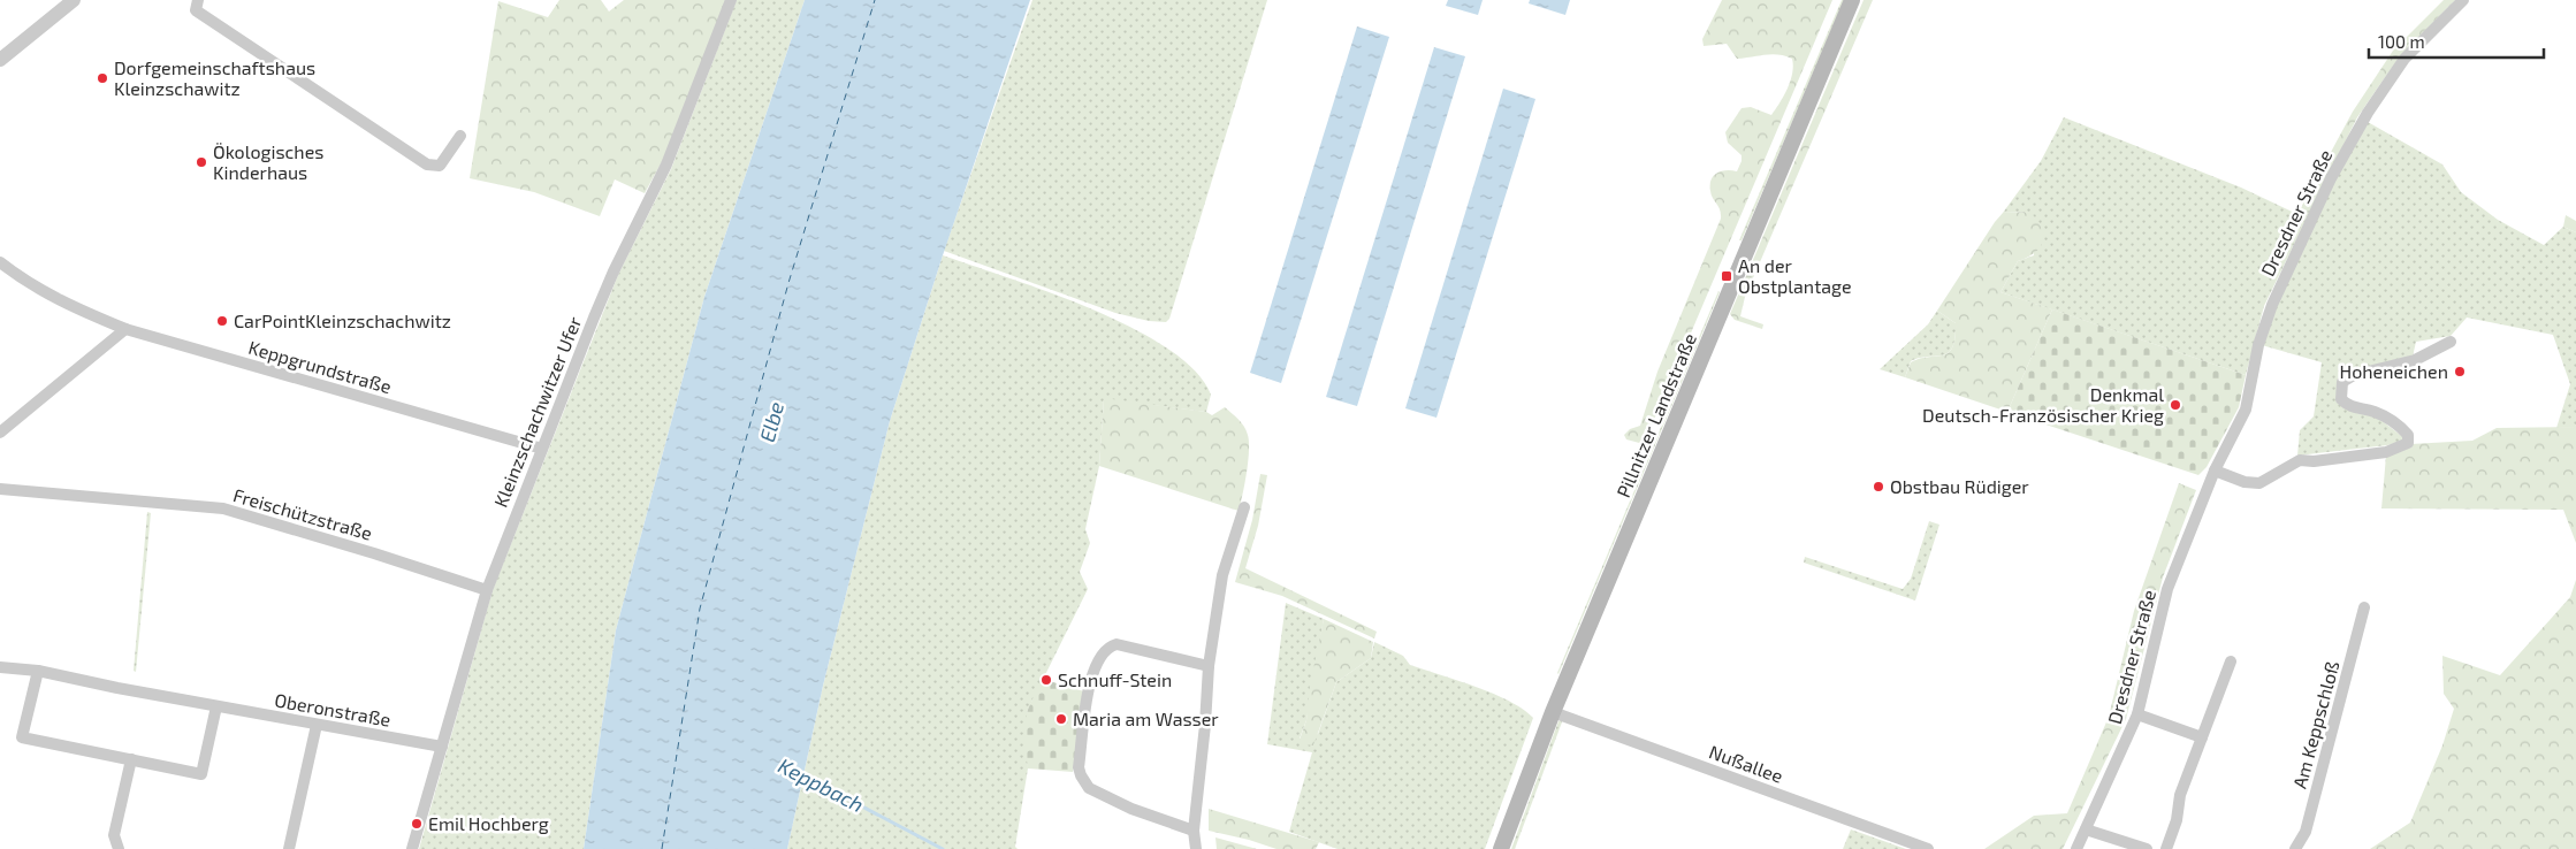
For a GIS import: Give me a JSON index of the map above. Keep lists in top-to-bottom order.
{
  "streets": {
    "main road": ["Pillnitzer Landstraße"],
    "street": [
      "Dresdner Straße",
      "Keppgrundstraße",
      "Kleinzschachwitzer Ufer",
      "Freischützstraße",
      "Oberonstraße",
      "Am Keppschloß",
      "Nußallee"
    ]
  },
  "crossings": [
    ["Keppgrundstraße", "Kleinzschachwitzer Ufer"],
    ["Kleinzschachwitzer Ufer", "Freischützstraße"],
    ["Kleinzschachwitzer Ufer", "Oberonstraße"],
    ["Pillnitzer Landstraße", "Nußallee"]
  ],
  "water": ["Elbe", "Keppbach"],
  "places": {
    "other": [
      "Dorfgemeinschaftshaus Kleinzschawitz",
      "Ökologisches Kinderhaus",
      "CarPointKleinzschachwitz",
      "Hoheneichen",
      "Denkmal Deutsch-Französischer Krieg",
      "Obstbau Rüdiger",
      "Schnuff-Stein",
      "Maria am Wasser",
      "Emil Hochberg"
    ],
    "transit": ["An der Obstplantage"]
  },
  "scale_bar": "100 m"
}
